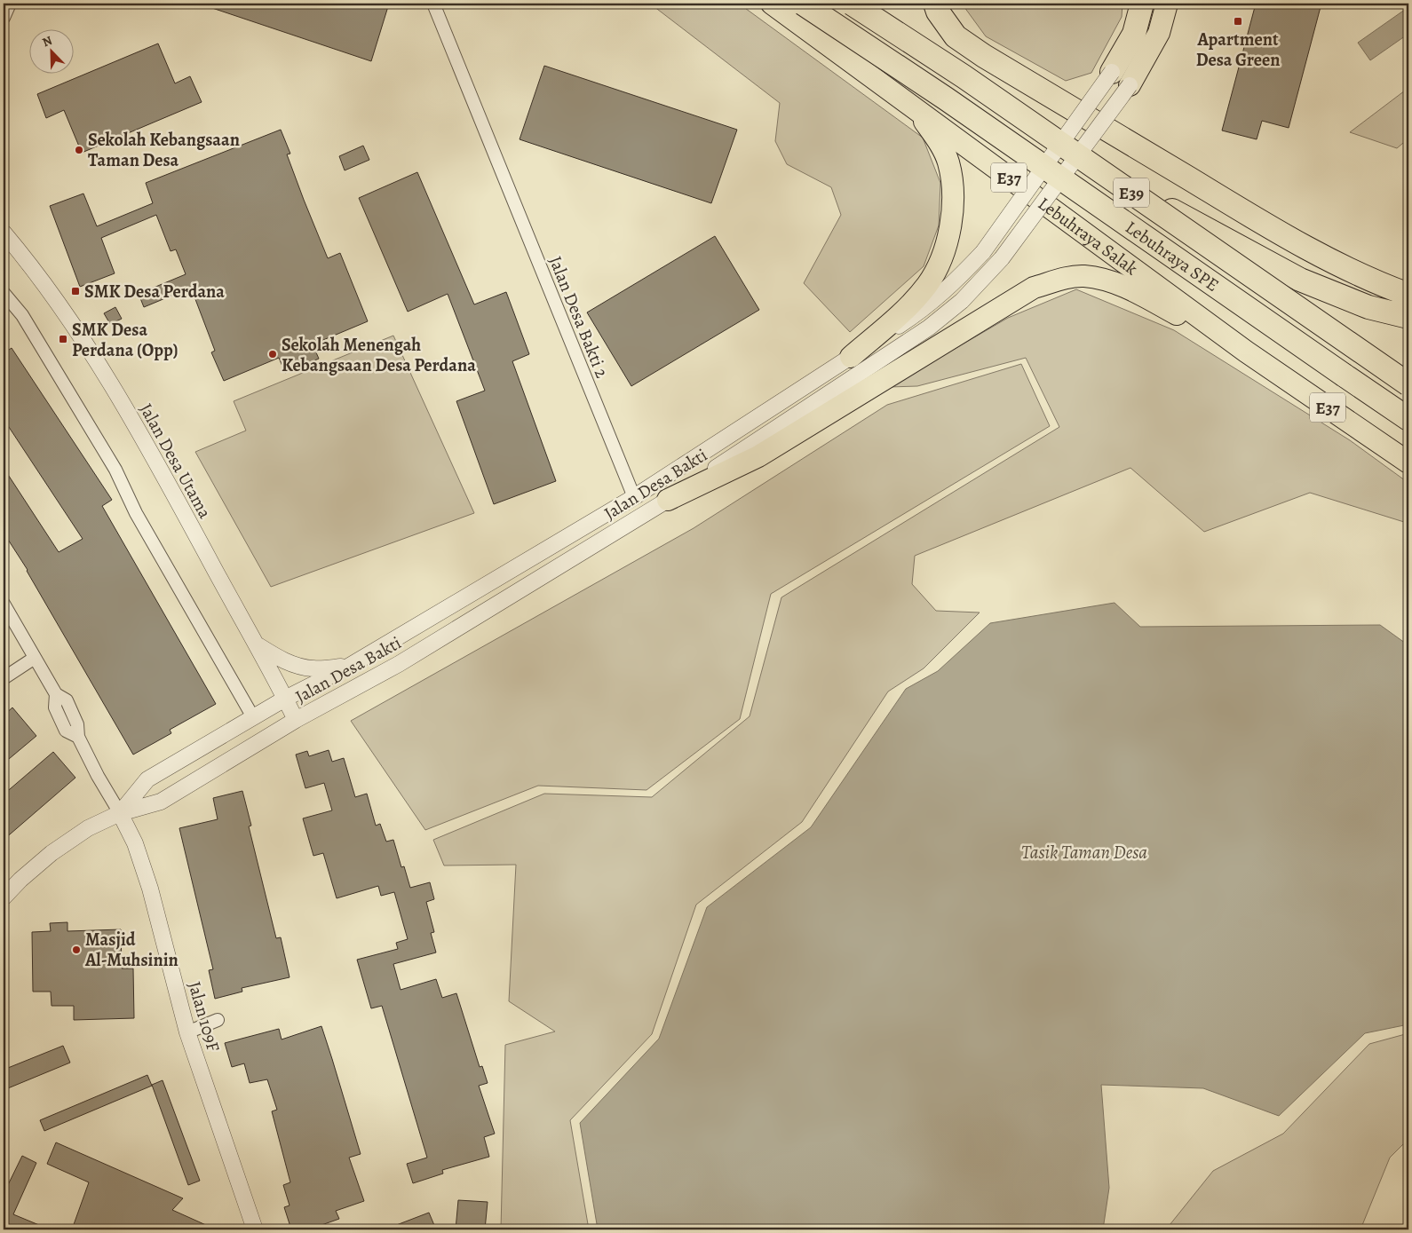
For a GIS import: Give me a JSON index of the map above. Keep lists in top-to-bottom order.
{
  "streets": {
    "highway": [
      "E37",
      "E39",
      "Lebuhraya Salak",
      "Lebuhraya SPE"
    ],
    "street": [
      "Jalan Desa Bakti 2",
      "Jalan Desa Utama",
      "Jalan Desa Bakti",
      "Jalan 109F"
    ]
  },
  "crossings": [
    ["Jalan Desa Bakti 2", "Jalan Desa Bakti"],
    ["Jalan Desa Utama", "Jalan Desa Bakti"],
    ["Jalan Desa Bakti", "Jalan 109F"]
  ],
  "water": ["Tasik Taman Desa"],
  "places": {
    "transit": ["Apartment Desa Green", "SMK Desa Perdana", "SMK Desa Perdana (Opp)"],
    "other": ["Sekolah Kebangsaan Taman Desa", "Sekolah Menengah Kebangsaan Desa Perdana", "Masjid Al-Muhsinin"]
  },
  "north": "top left"
}
